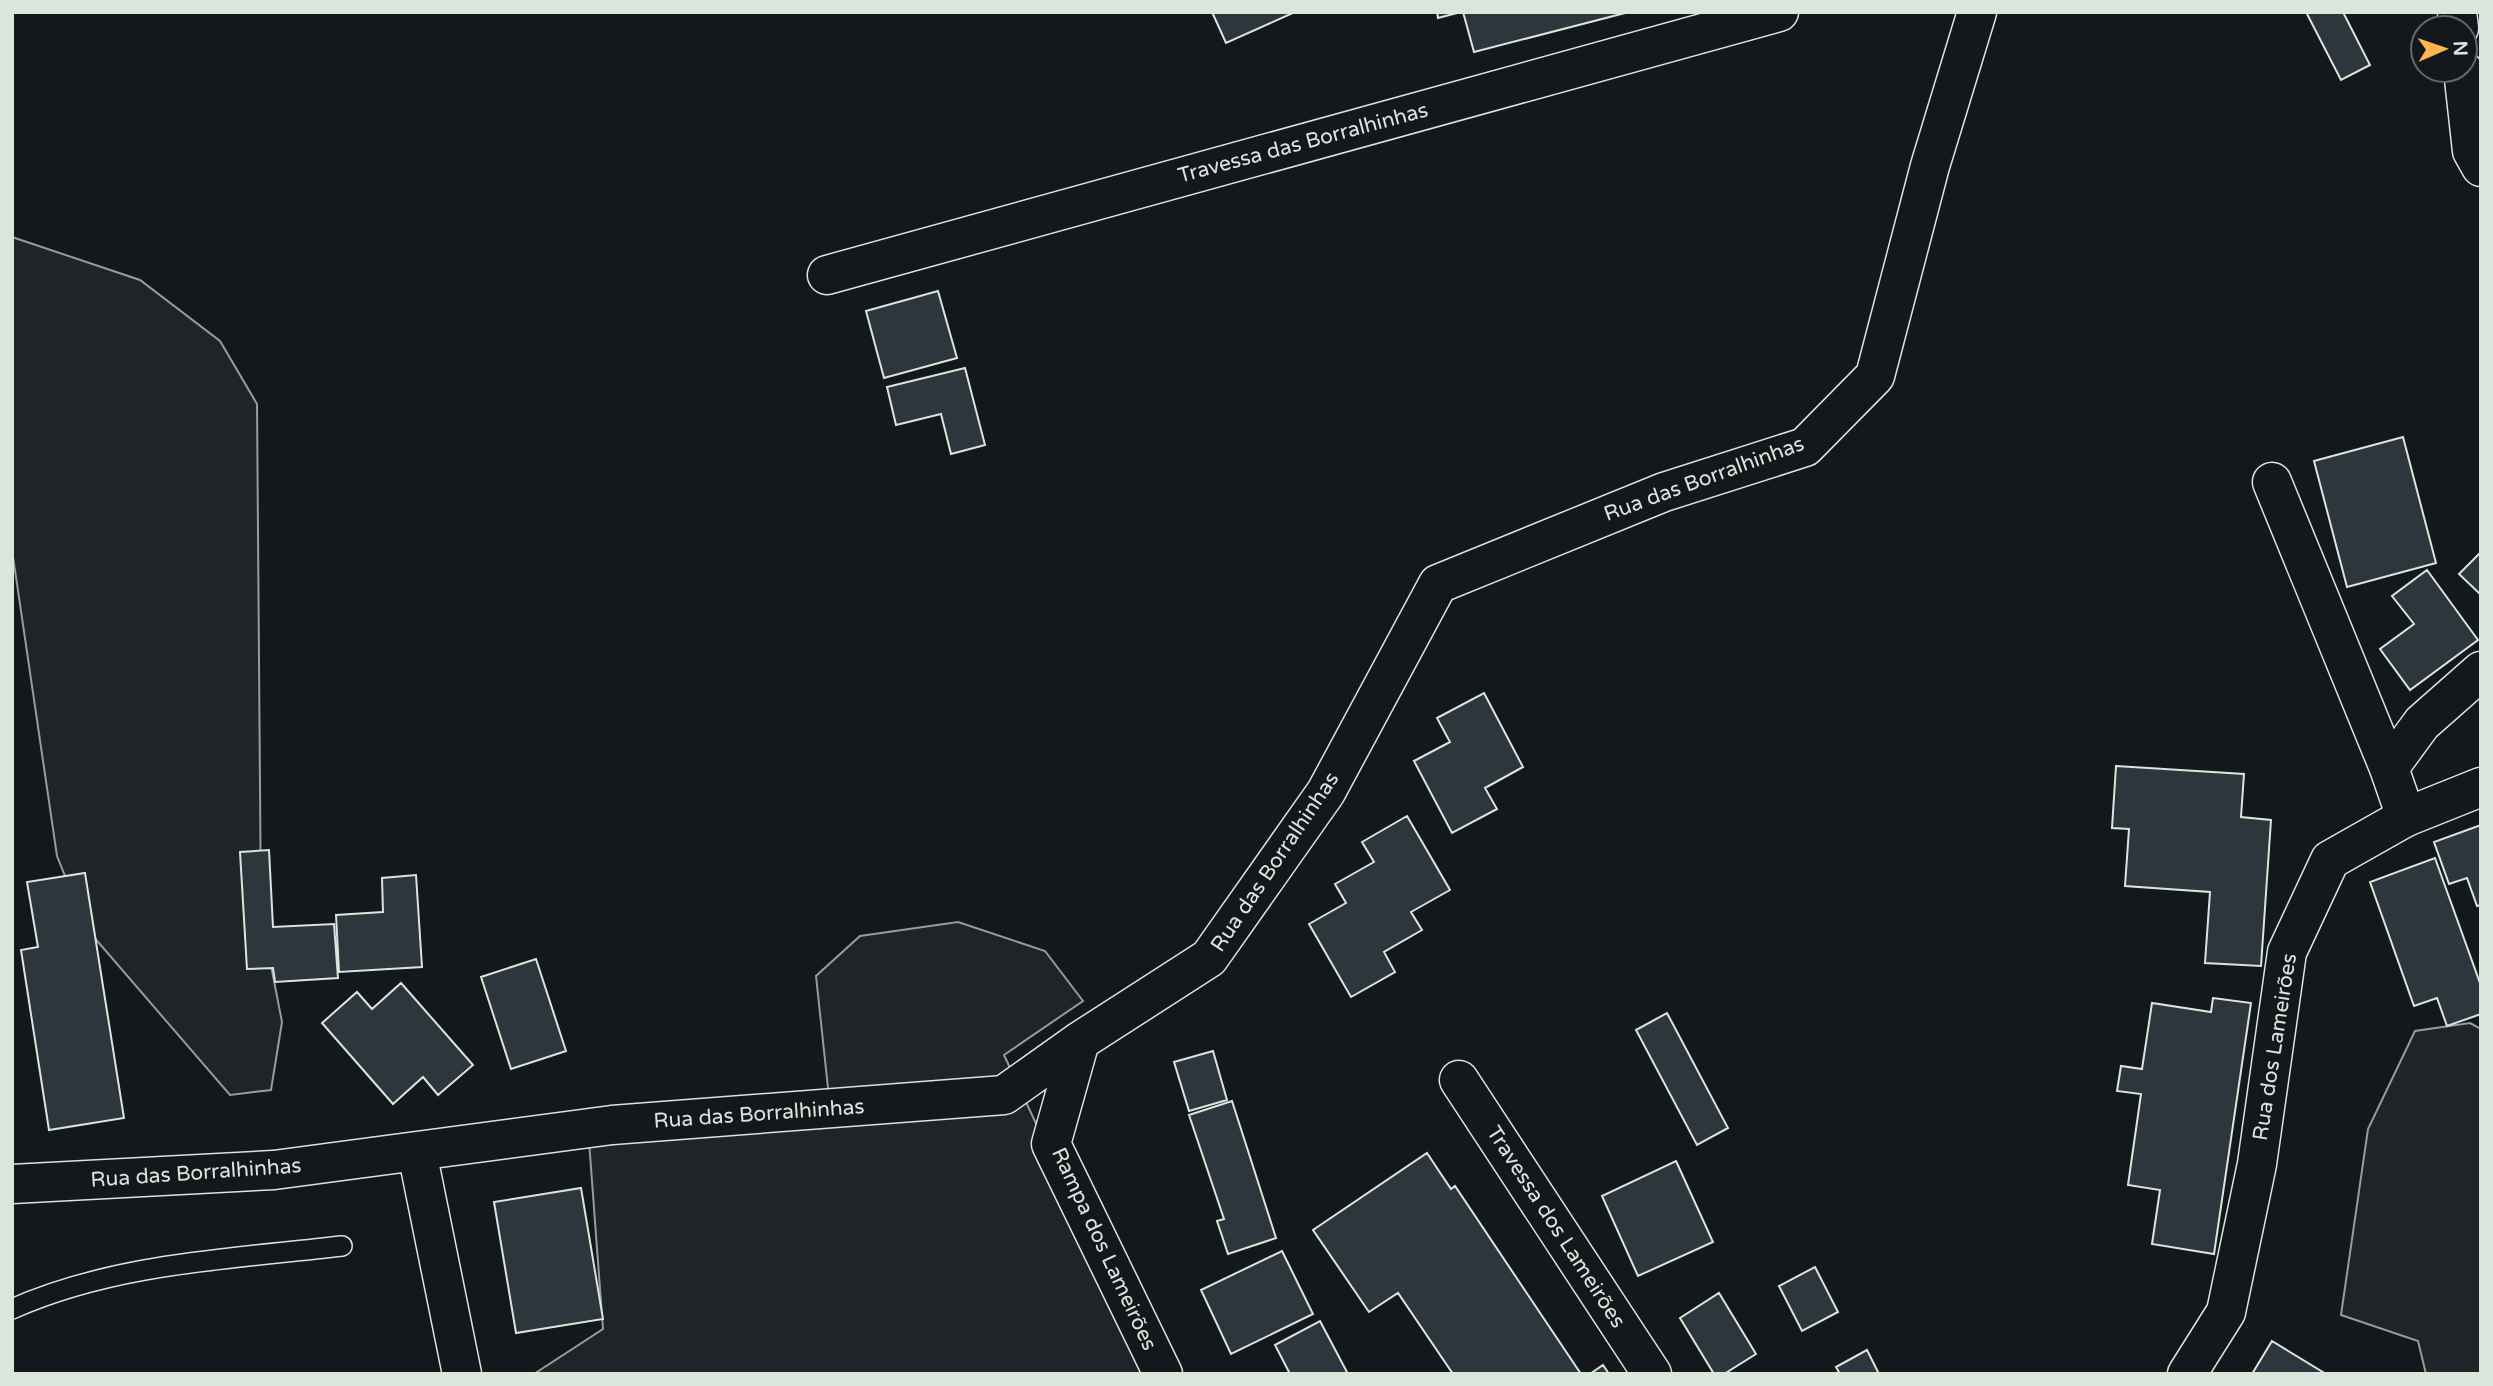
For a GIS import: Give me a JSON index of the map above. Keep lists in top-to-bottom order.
{
  "streets": {
    "street": [
      "Travessa das Borralhinhas",
      "Rua das Borralhinhas",
      "Rua dos Lameirões",
      "Travessa dos Lameirões",
      "Rampa dos Lameirões"
    ]
  },
  "crossings": [
    ["Rua das Borralhinhas", "Rampa dos Lameirões"]
  ],
  "north": "right"
}
